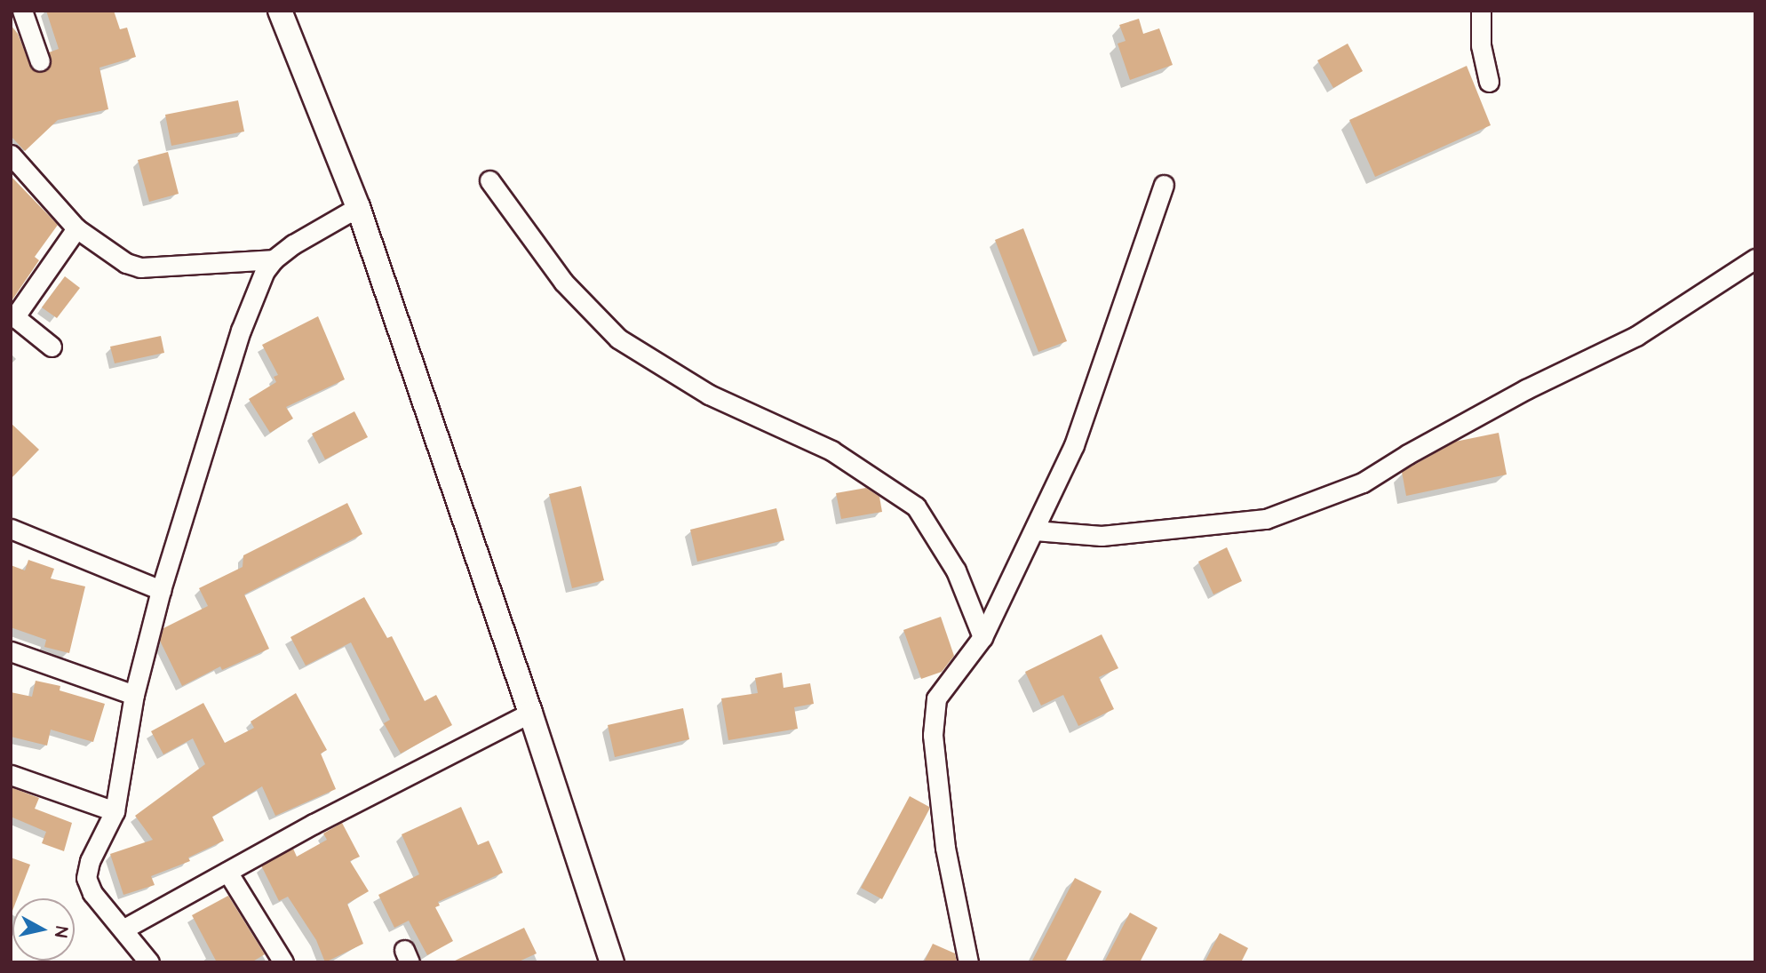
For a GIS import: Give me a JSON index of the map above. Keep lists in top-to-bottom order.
{
  "north": "right"
}
